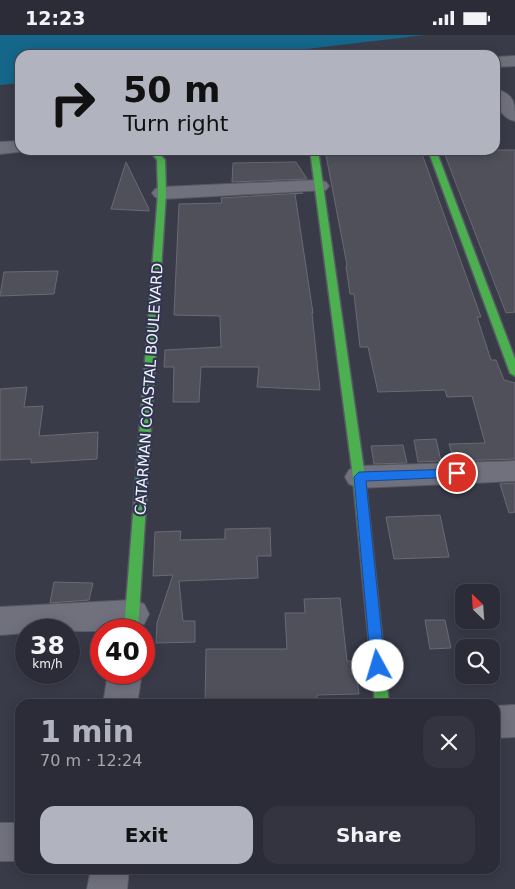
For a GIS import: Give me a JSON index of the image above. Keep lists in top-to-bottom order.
{
  "streets": {
    "street": ["CATARMAN COASTAL BOULEVARD"]
  },
  "north": "top left",
  "page": {
    "status": "12:23",
    "turn": ["50 m", "Turn right"],
    "speed": "38 km/h",
    "limit": "40",
    "heading": ["1 min", "70 m · 12:24"],
    "buttons": ["Exit", "Share"]
  }
}
